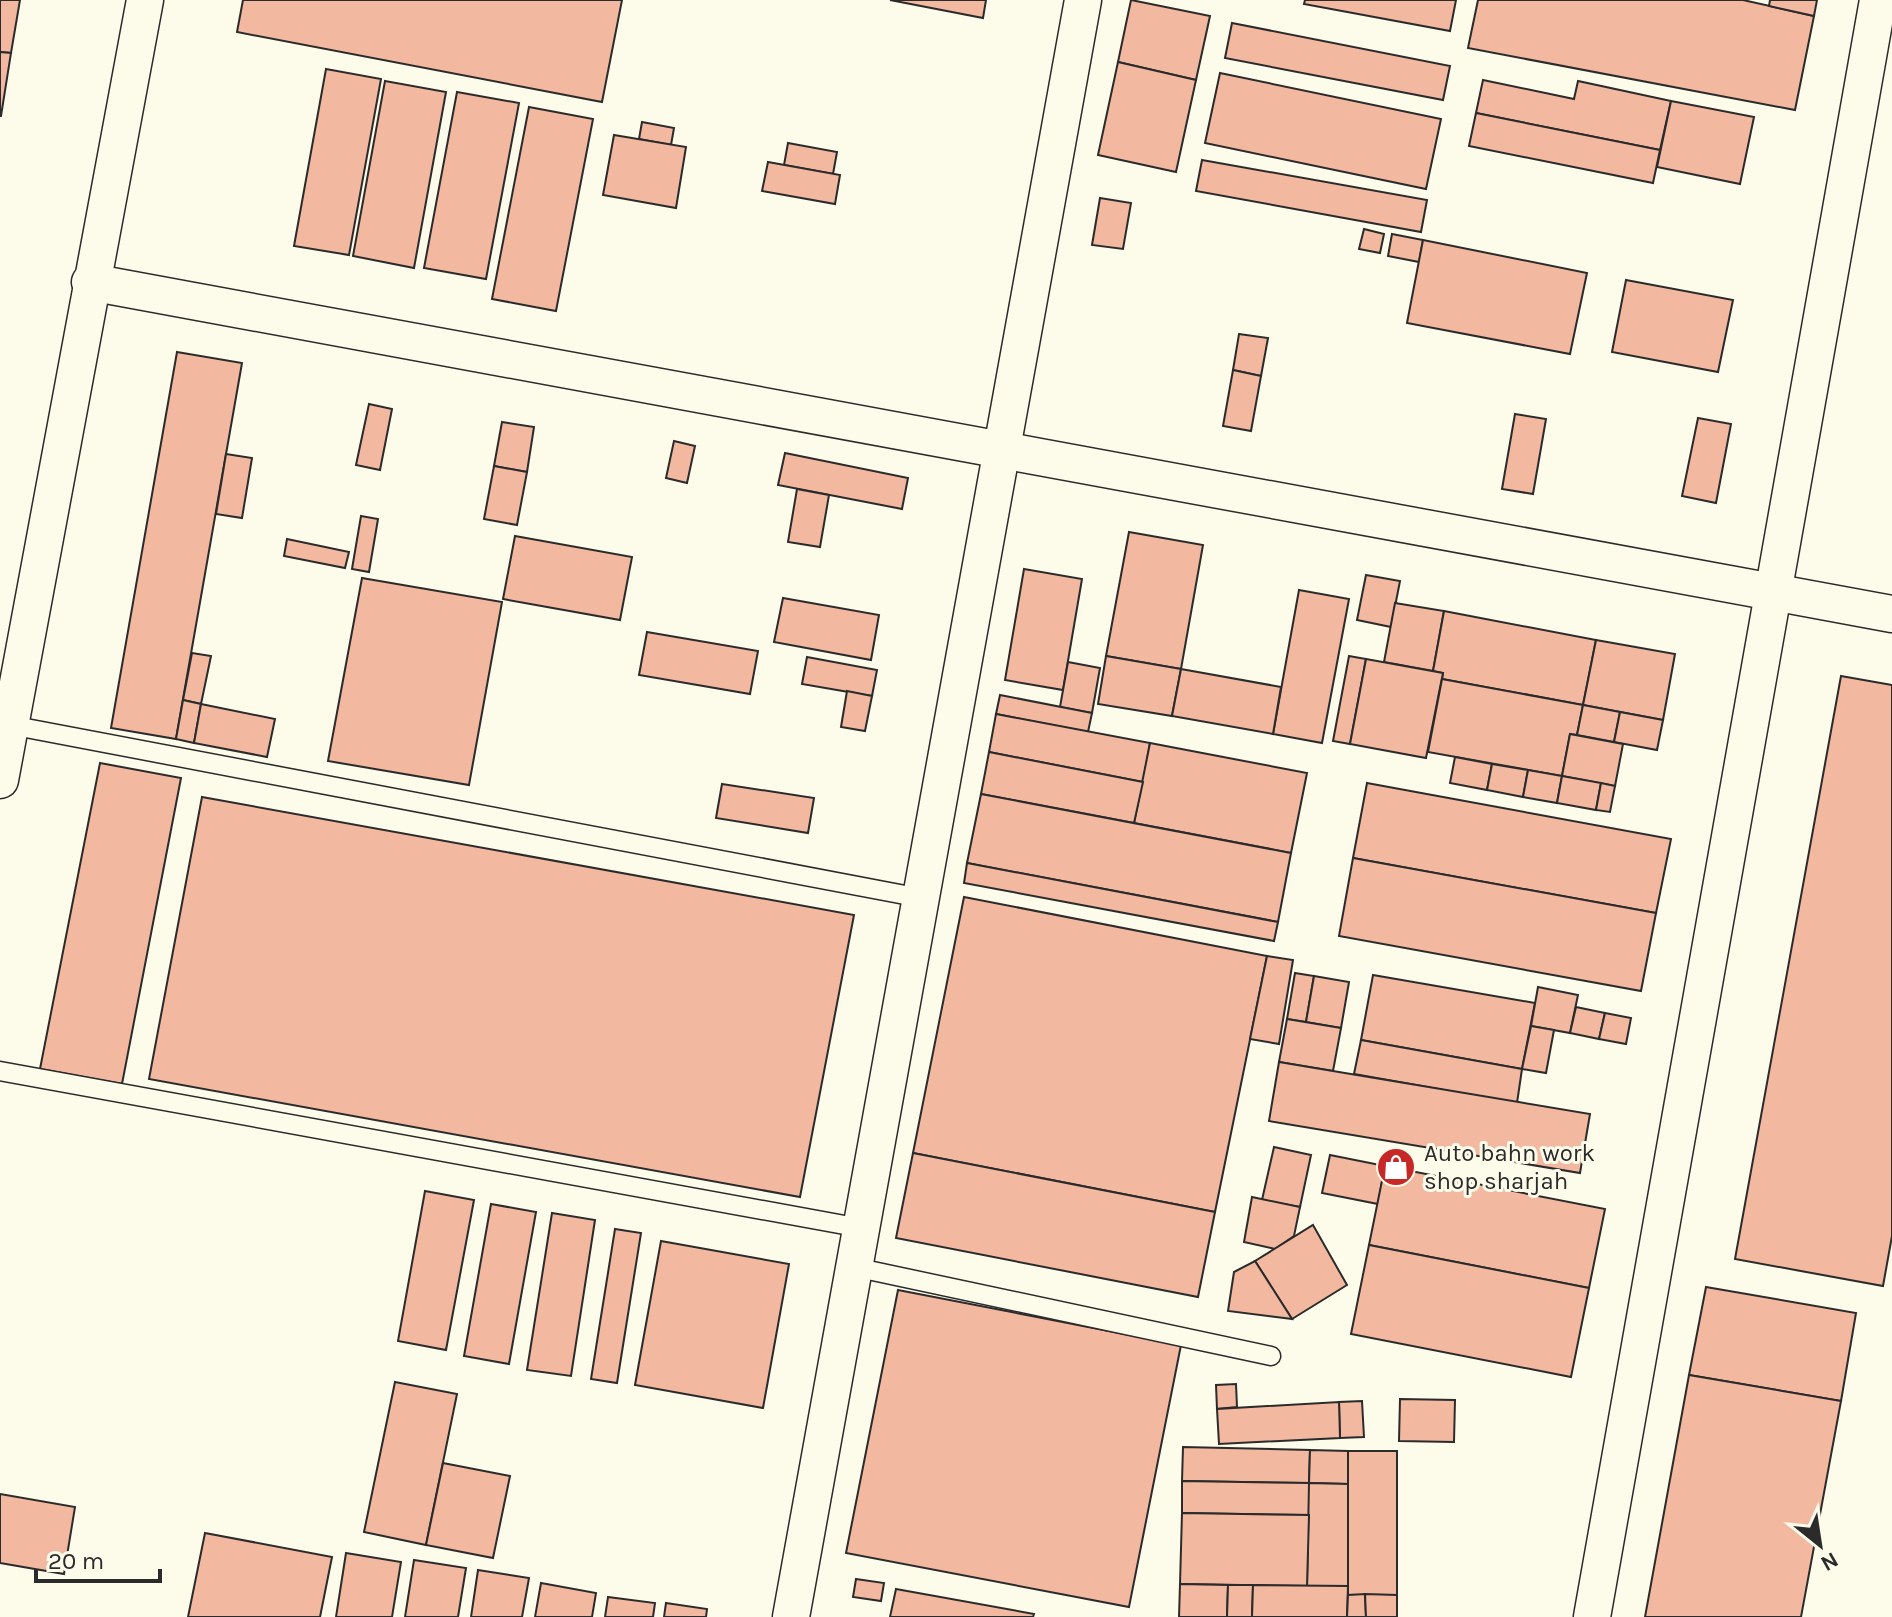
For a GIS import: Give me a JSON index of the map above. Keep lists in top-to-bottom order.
{
  "places": {
    "shop": ["Auto bahn work shop sharjah"]
  },
  "scale_bar": "20 m",
  "north": "bottom right"
}
